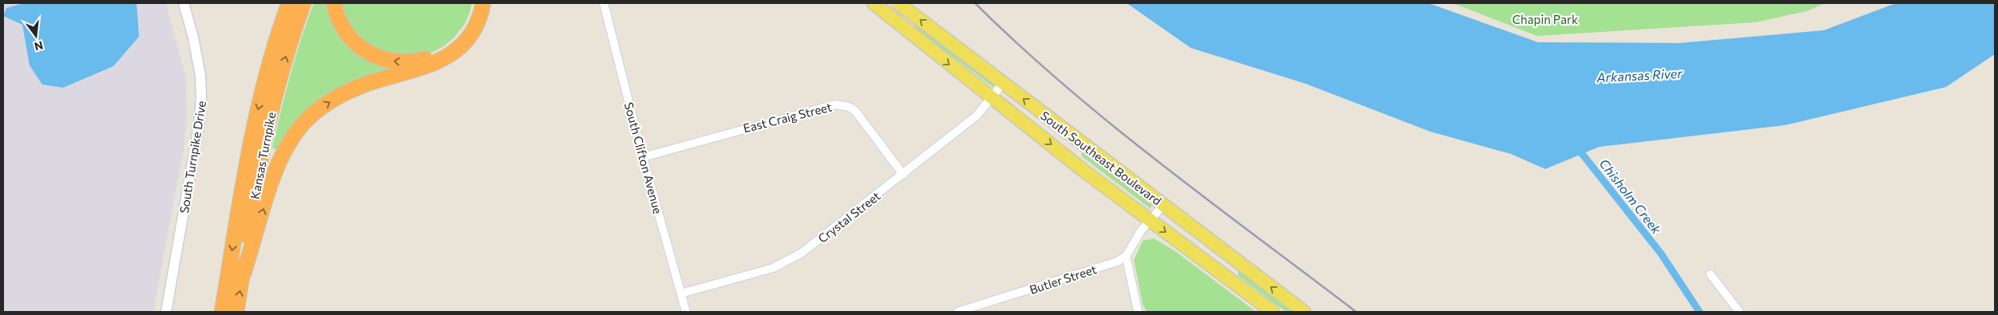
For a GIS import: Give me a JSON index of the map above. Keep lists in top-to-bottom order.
{
  "streets": {
    "highway": ["Kansas Turnpike"],
    "main road": ["South Southeast Boulevard"],
    "street": [
      "East Craig Street",
      "South Turnpike Drive",
      "South Clifton Avenue",
      "Crystal Street",
      "Butler Street"
    ]
  },
  "crossings": [
    ["East Craig Street", "South Clifton Avenue"],
    ["East Craig Street", "Crystal Street"],
    ["South Clifton Avenue", "Crystal Street"],
    ["South Southeast Boulevard", "Crystal Street"]
  ],
  "water": ["Arkansas River", "Chisholm Creek"],
  "parks": ["Chapin Park"],
  "north": "bottom"
}
